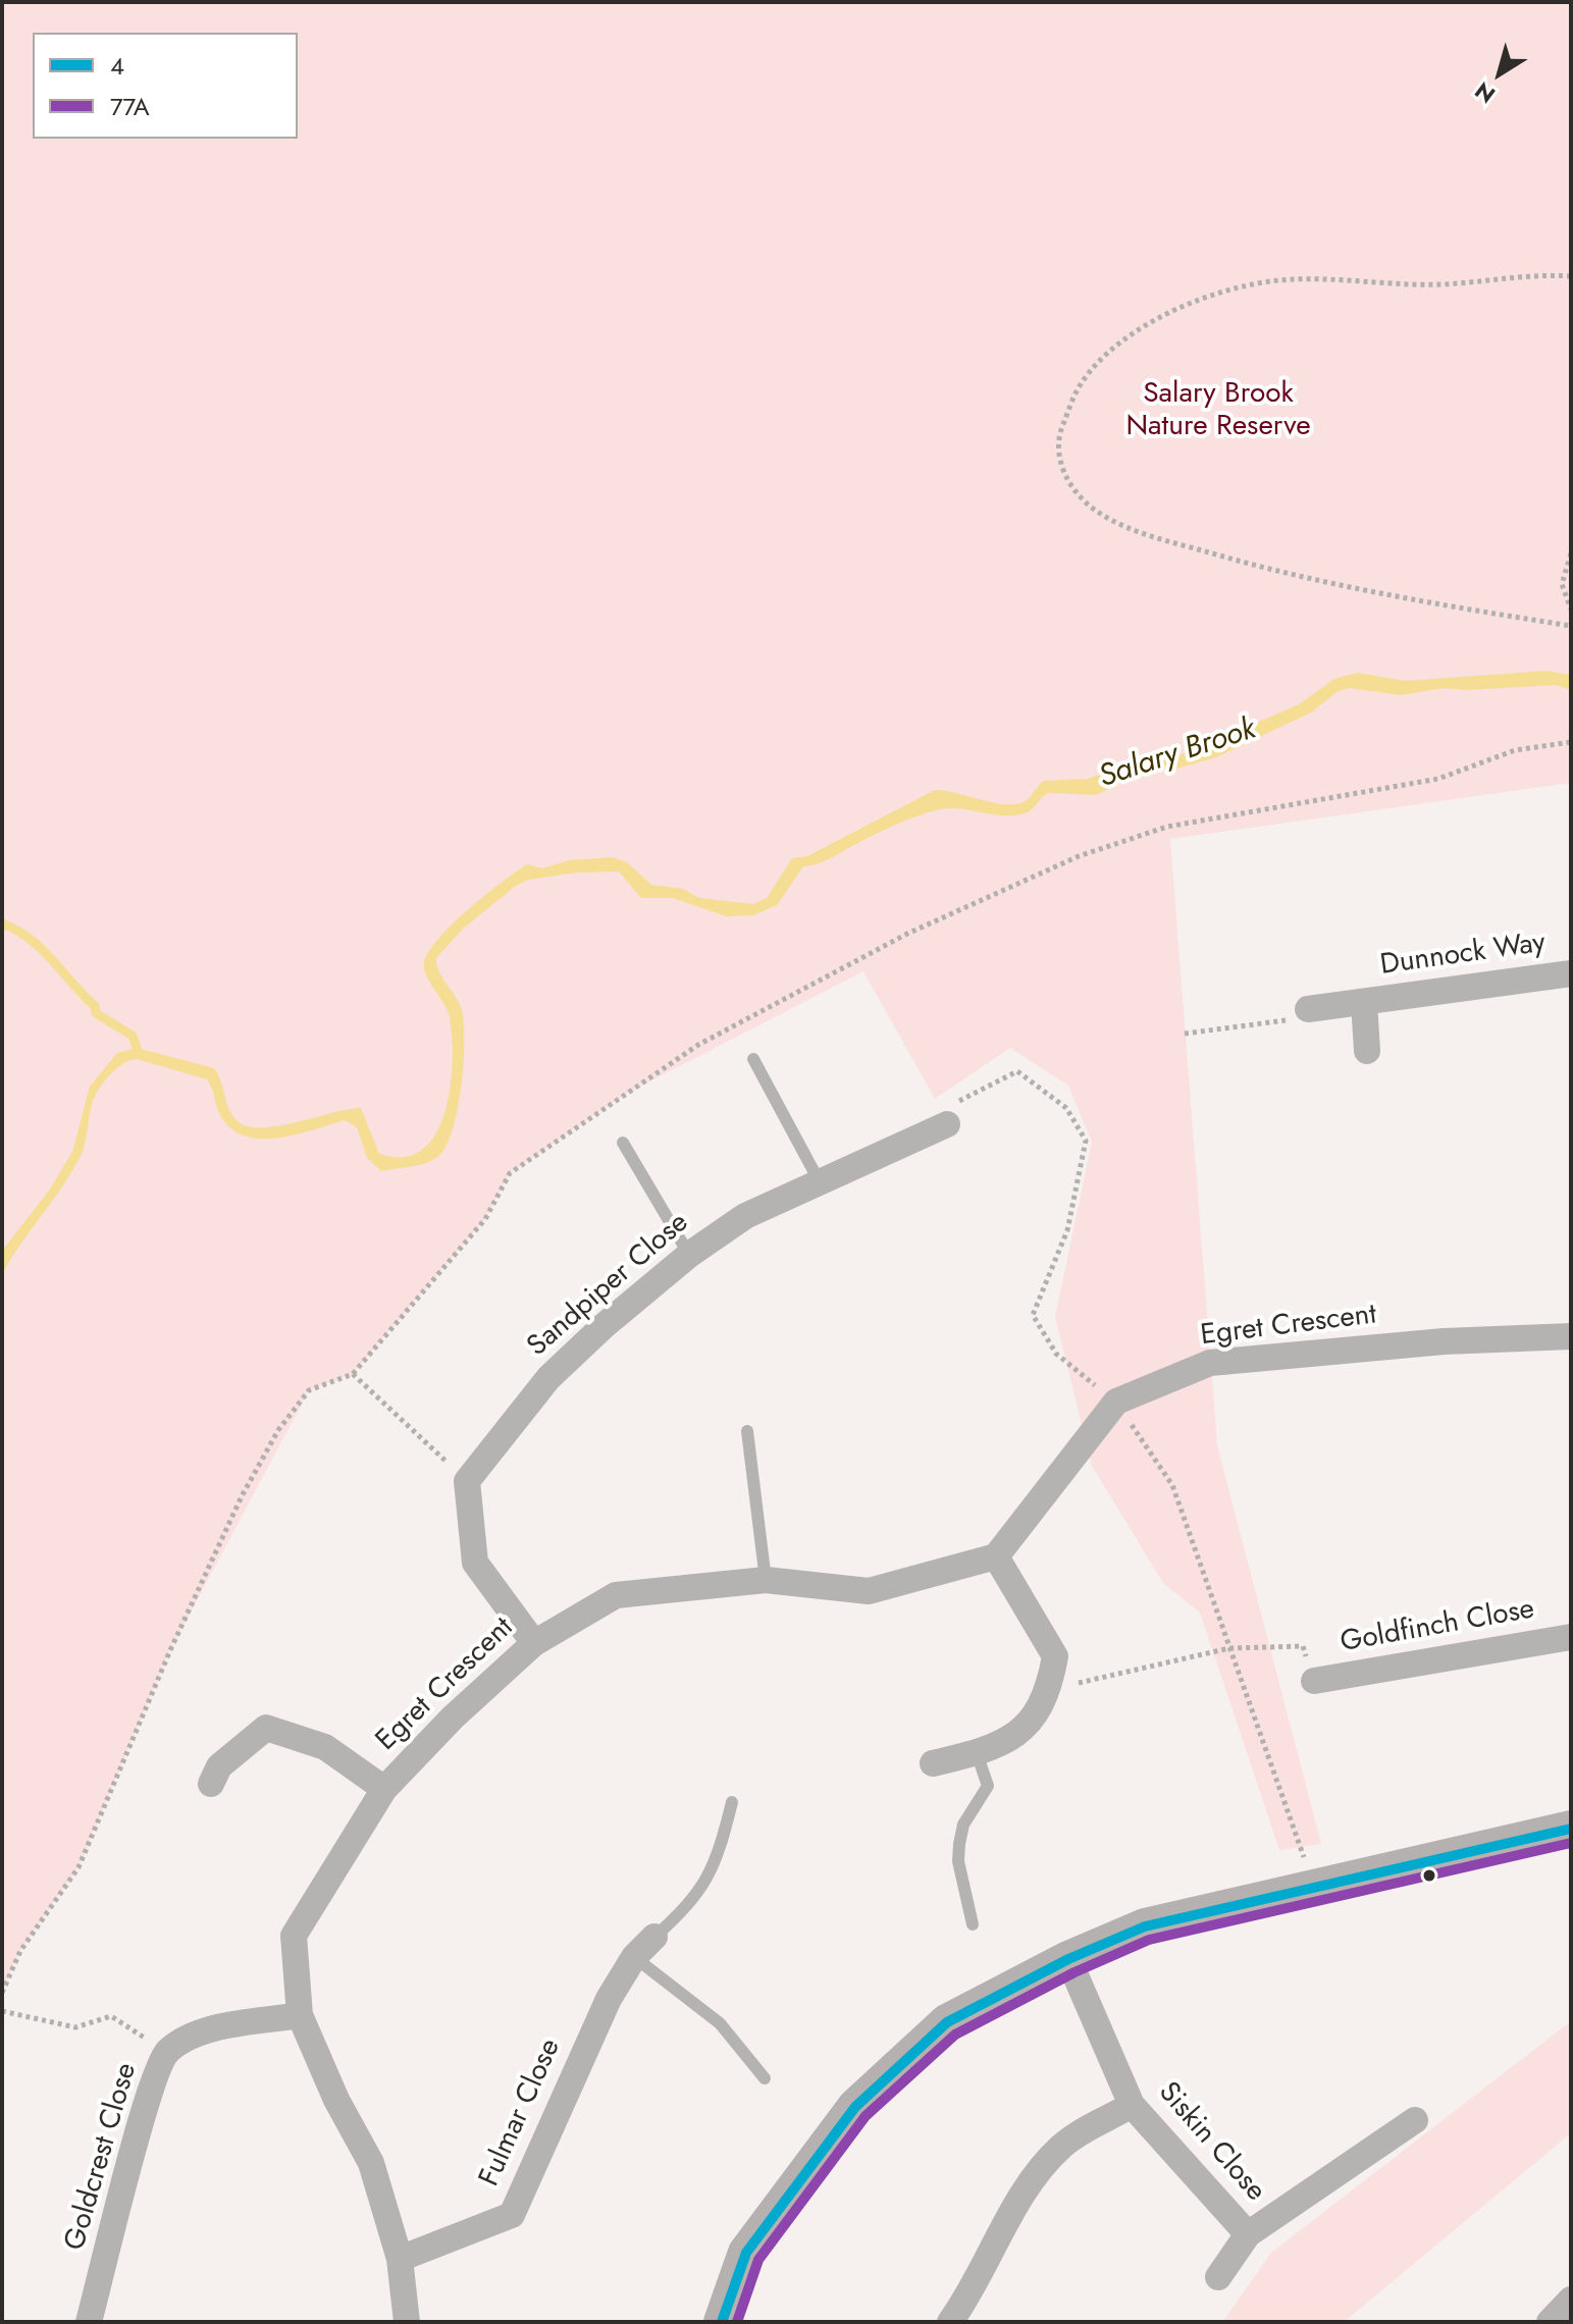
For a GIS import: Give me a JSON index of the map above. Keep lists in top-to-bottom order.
{
  "streets": {
    "street": [
      "Dunnock Way",
      "Sandpiper Close",
      "Egret Crescent",
      "Goldfinch Close",
      "Fulmar Close",
      "Siskin Close",
      "Goldcrest Close"
    ]
  },
  "crossings": [
    ["Egret Crescent", "Fulmar Close"],
    ["Egret Crescent", "Goldcrest Close"]
  ],
  "water": ["Salary Brook"],
  "parks": ["Salary Brook Nature Reserve"],
  "lines": ["transit line 4", "transit line 77A"],
  "legend": ["4", "77A"],
  "north": "bottom left"
}
